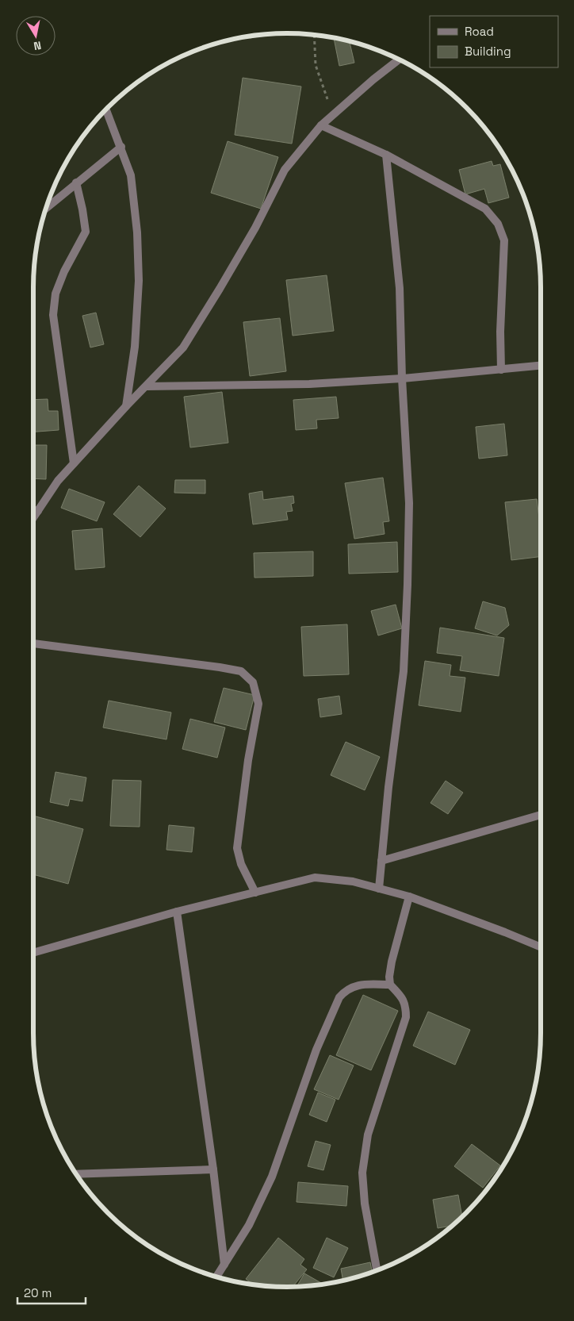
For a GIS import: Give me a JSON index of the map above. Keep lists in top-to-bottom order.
{
  "legend": ["Road", "Building"],
  "scale_bar": "20 m",
  "north": "bottom"
}
